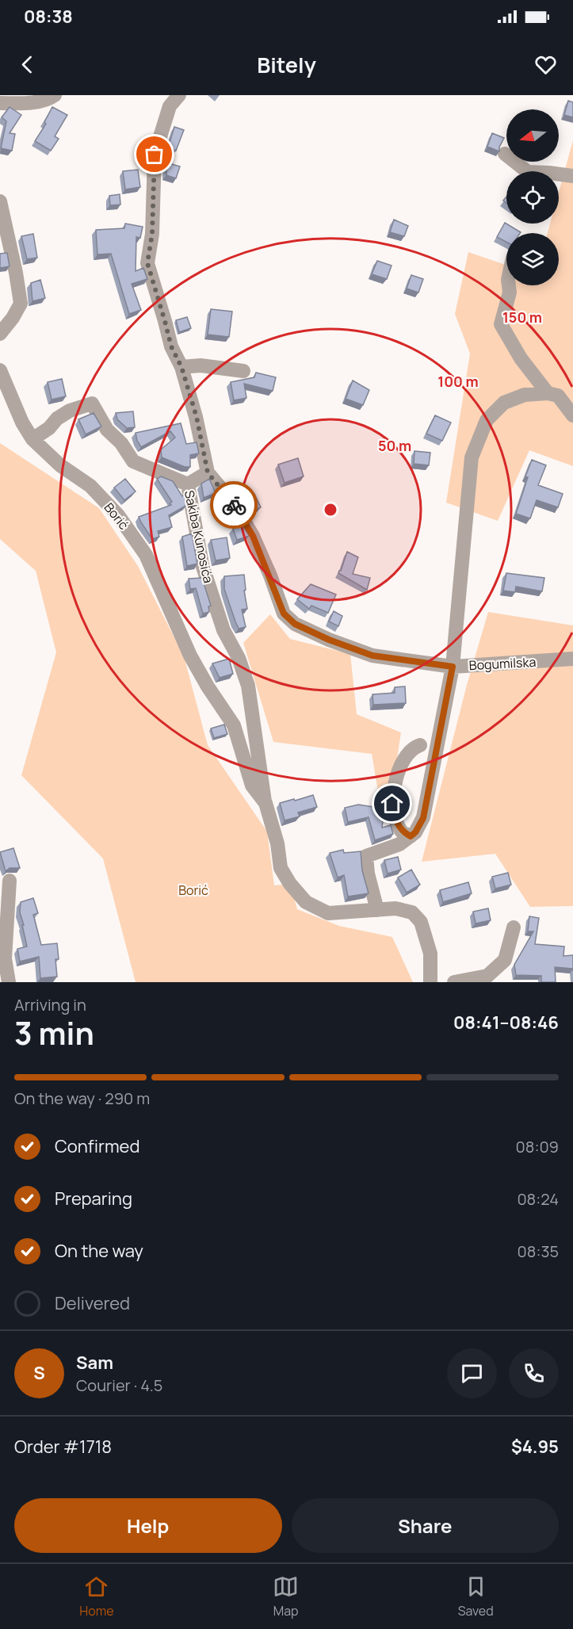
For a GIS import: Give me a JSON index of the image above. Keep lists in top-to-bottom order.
{
  "streets": {
    "street": ["Borić", "Sakiba Kunosića", "Bogumilska"]
  },
  "crossings": [
    ["Borić", "Sakiba Kunosića"],
    ["Sakiba Kunosića", "Bogumilska"]
  ],
  "parks": ["Borić"],
  "north": "left",
  "page": {
    "status": "08:38",
    "header": "Bitely",
    "heading": ["3 min", "Arriving in", "08:41–08:46"],
    "panel": [
      "Sam",
      "Courier · 4.5",
      "Order #1718",
      "$4.95"
    ],
    "bar": "On the way · 290 m",
    "list": [
      ["Confirmed", "08:09"],
      ["Preparing", "08:24"],
      ["On the way", "08:35"],
      "Delivered"
    ],
    "round": "S",
    "buttons": ["Help", "Share"],
    "tabs": ["Home", "Map", "Saved"]
  },
  "rings": ["150 m", "100 m", "50 m"]
}
